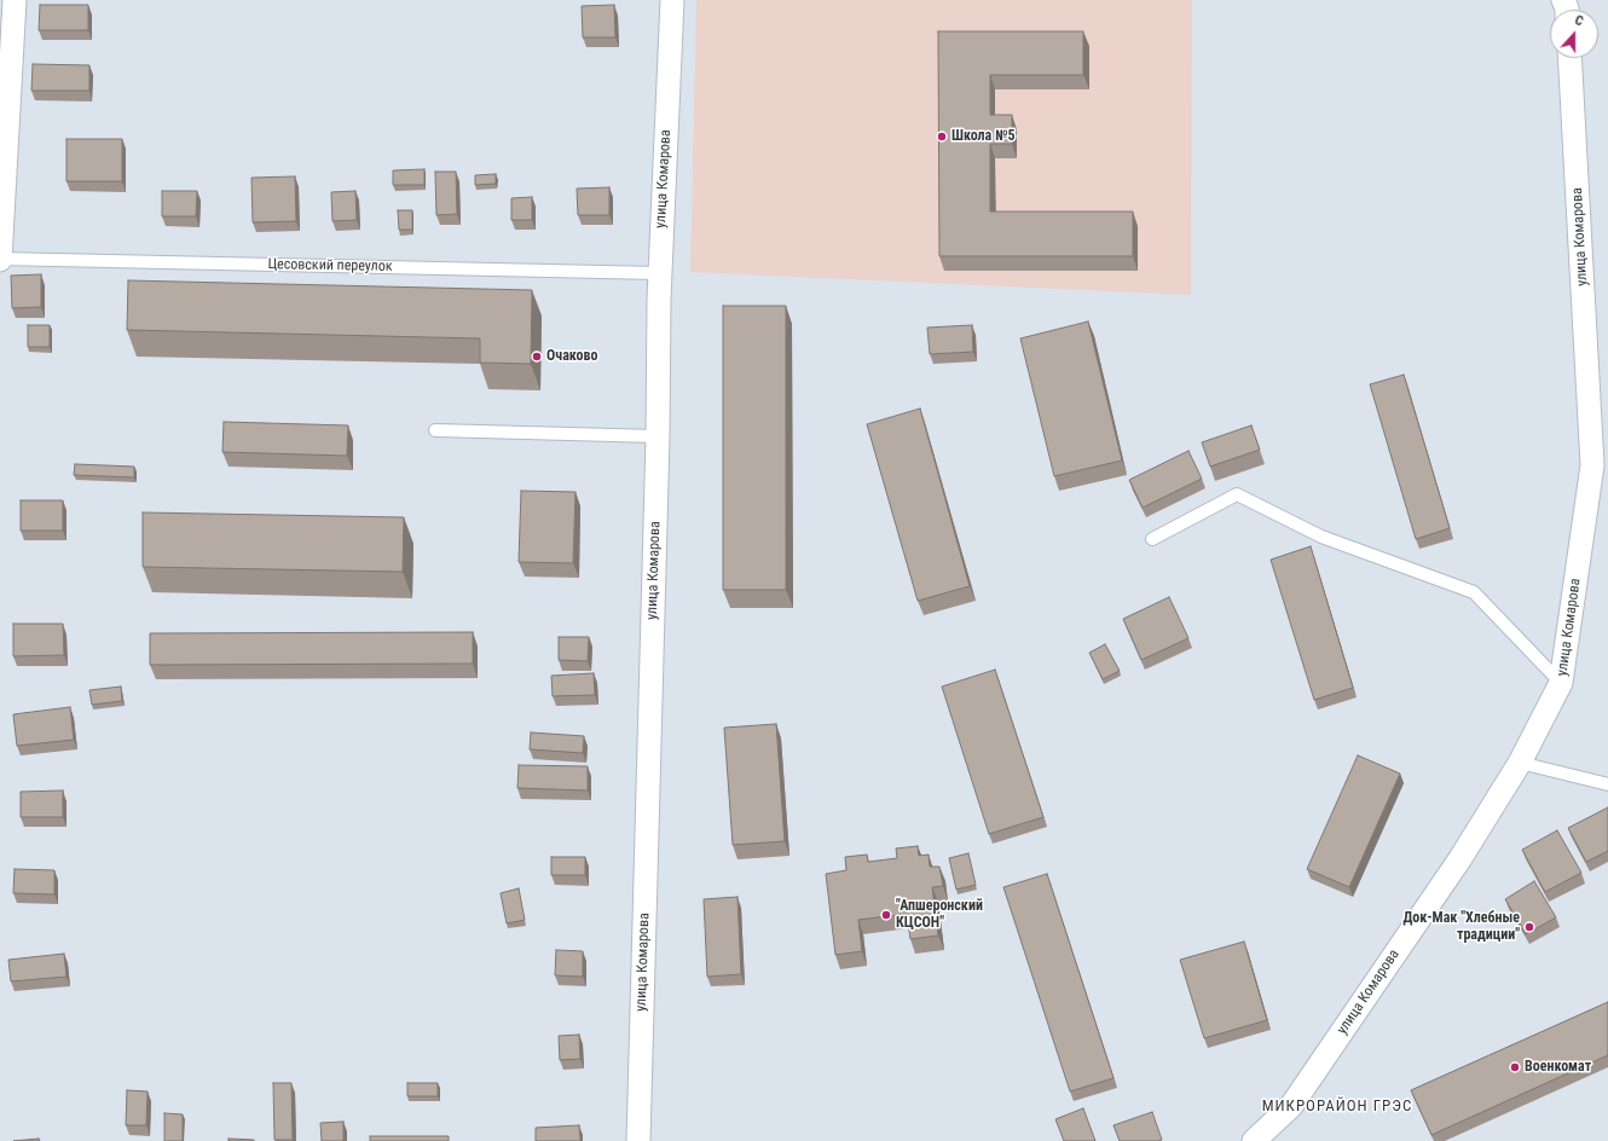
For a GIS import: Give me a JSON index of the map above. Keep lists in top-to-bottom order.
{
  "streets": {
    "street": ["улица Комарова"],
    "lane": ["Цесовский переулок"]
  },
  "crossings": [
    ["улица Комарова", "Цесовский переулок"]
  ],
  "districts": ["МИКРОРАЙОН ГРЭС"],
  "places": [
    "Школа №5",
    "Очаково",
    "\"Апшеронский КЦСОН\"",
    "Док-Мак \"Хлебные традиции\"",
    "Военкомат"
  ],
  "north": "top"
}
